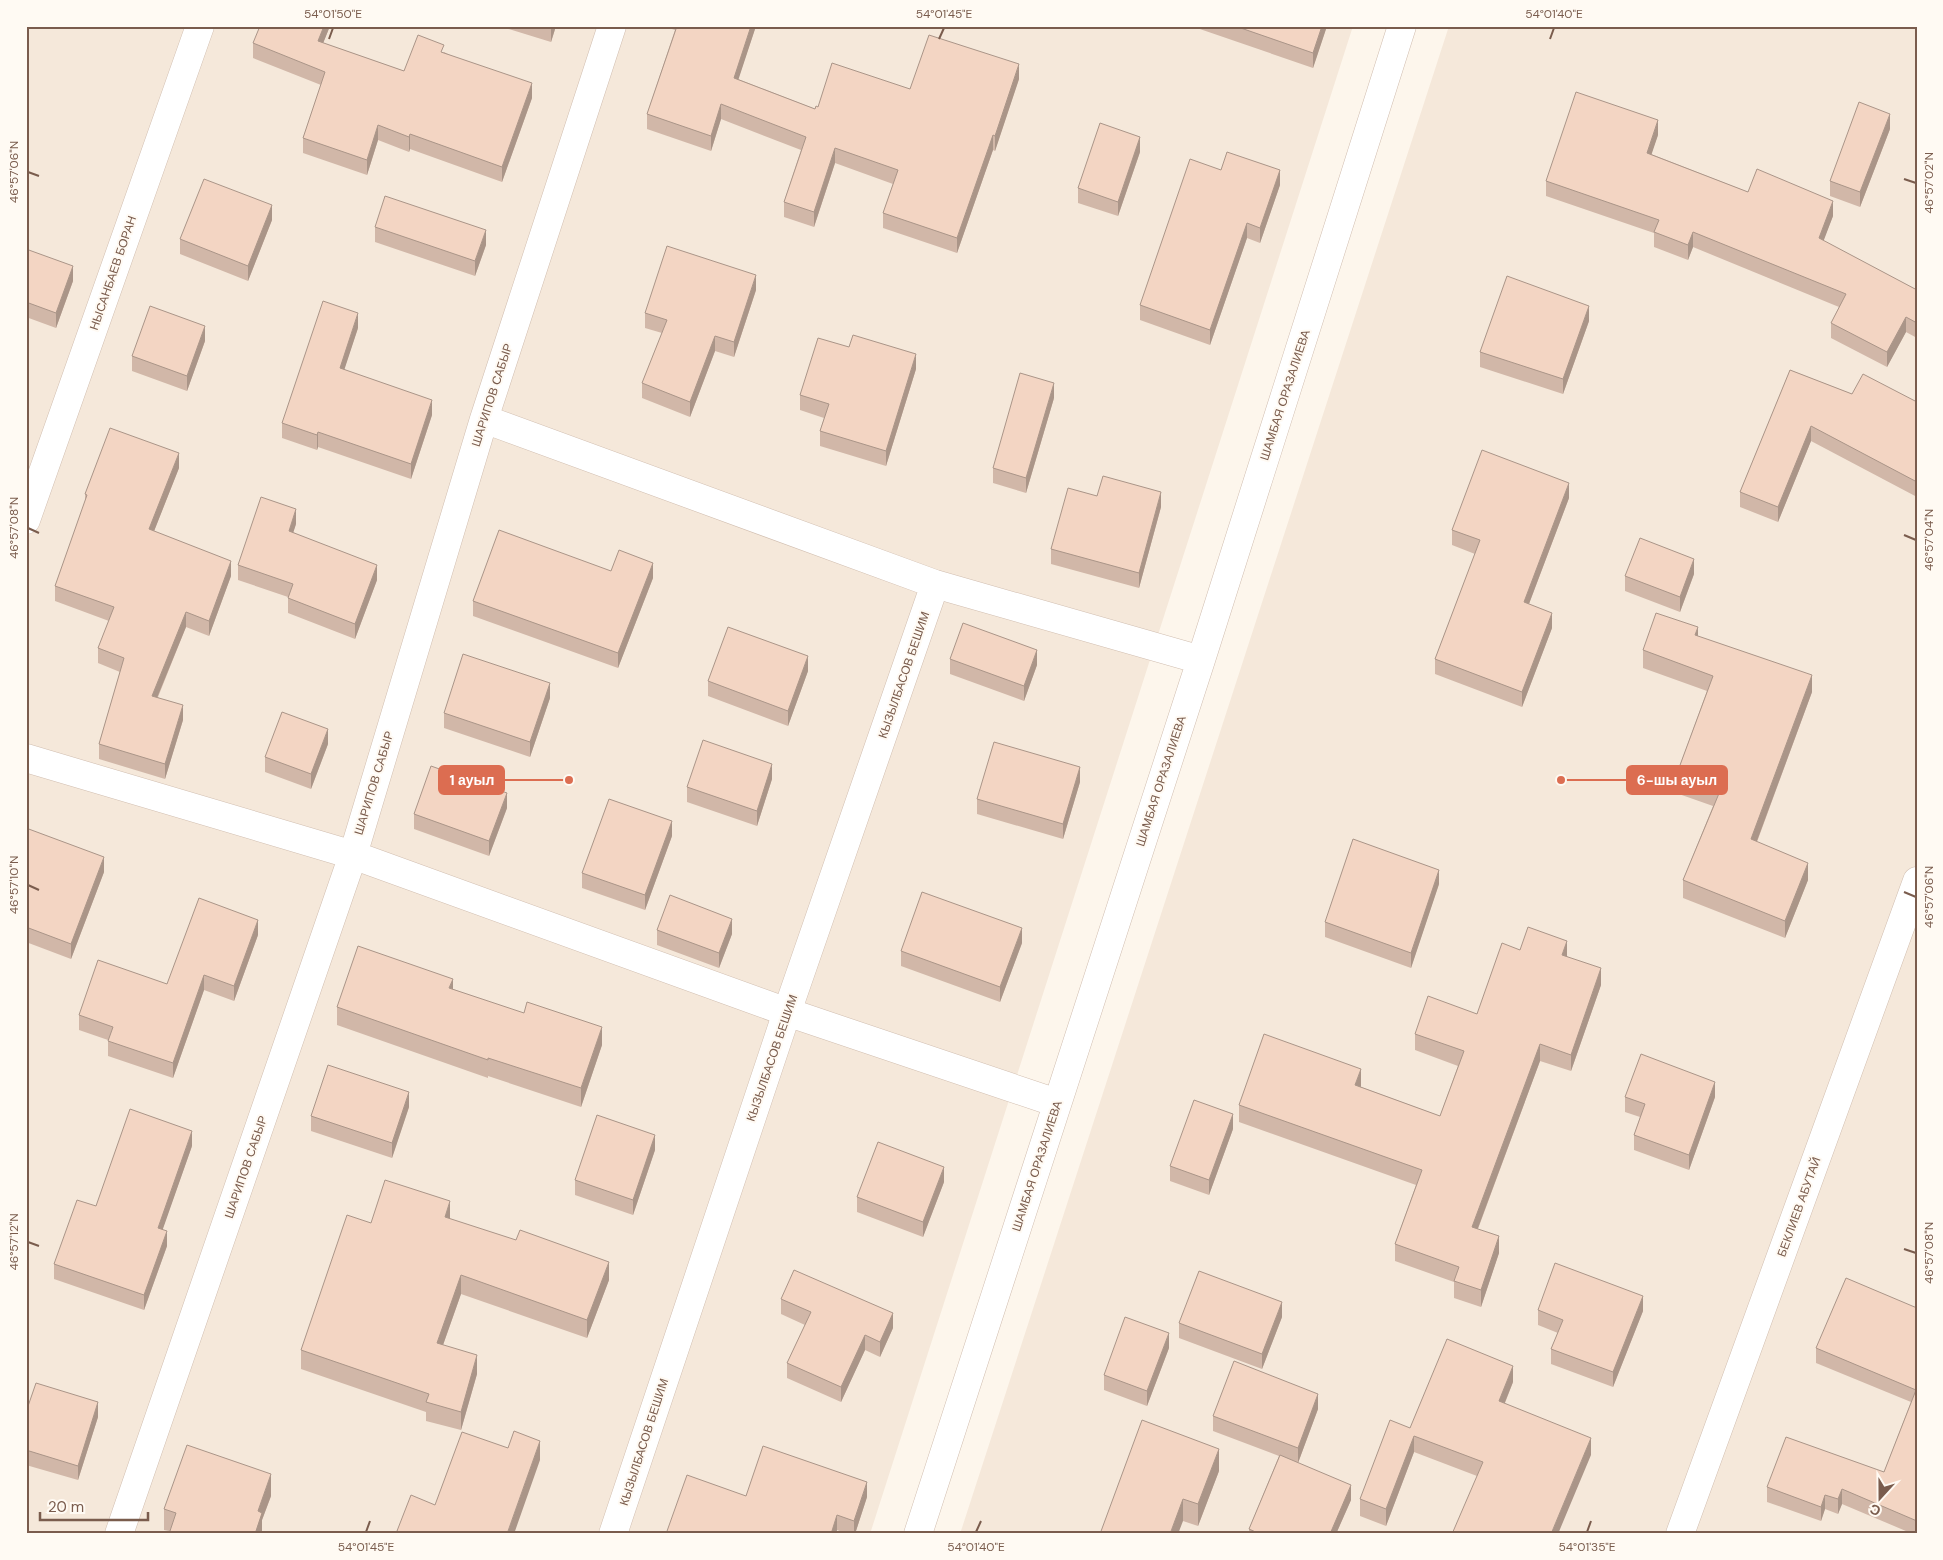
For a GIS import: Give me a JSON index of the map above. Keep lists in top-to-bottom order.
{
  "streets": {
    "street": [
      "НЫСАНБАЕВ БОРАН",
      "ШАРИПОВ САБЫР",
      "ШАМБАЯ ОРАЗАЛИЕВА",
      "КЫЗЫЛБАСОВ БЕШИМ",
      "БЕКЛИЕВ АБУТАЙ"
    ]
  },
  "places": ["1 ауыл", "6-шы ауыл"],
  "scale_bar": "20 m",
  "north": "bottom",
  "coordinates": [
    "54°01'50\"E",
    "54°01'45\"E",
    "54°01'40\"E",
    "46°57'06\"N",
    "46°57'02\"N",
    "46°57'08\"N",
    "46°57'04\"N",
    "46°57'10\"N",
    "46°57'12\"N",
    "54°01'35\"E"
  ]
}
